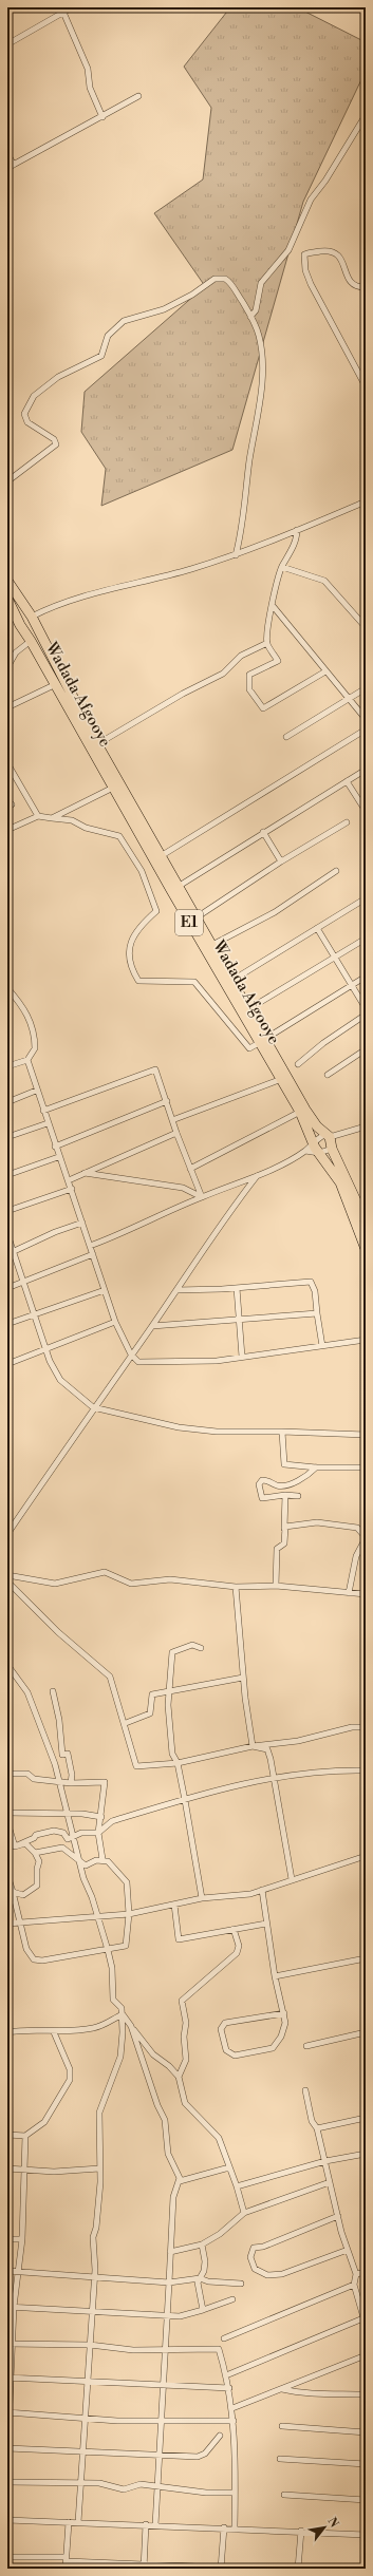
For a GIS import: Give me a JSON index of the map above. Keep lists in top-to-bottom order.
{
  "streets": {
    "highway": ["Wadada Afgooye", "E1"]
  },
  "north": "top right"
}
